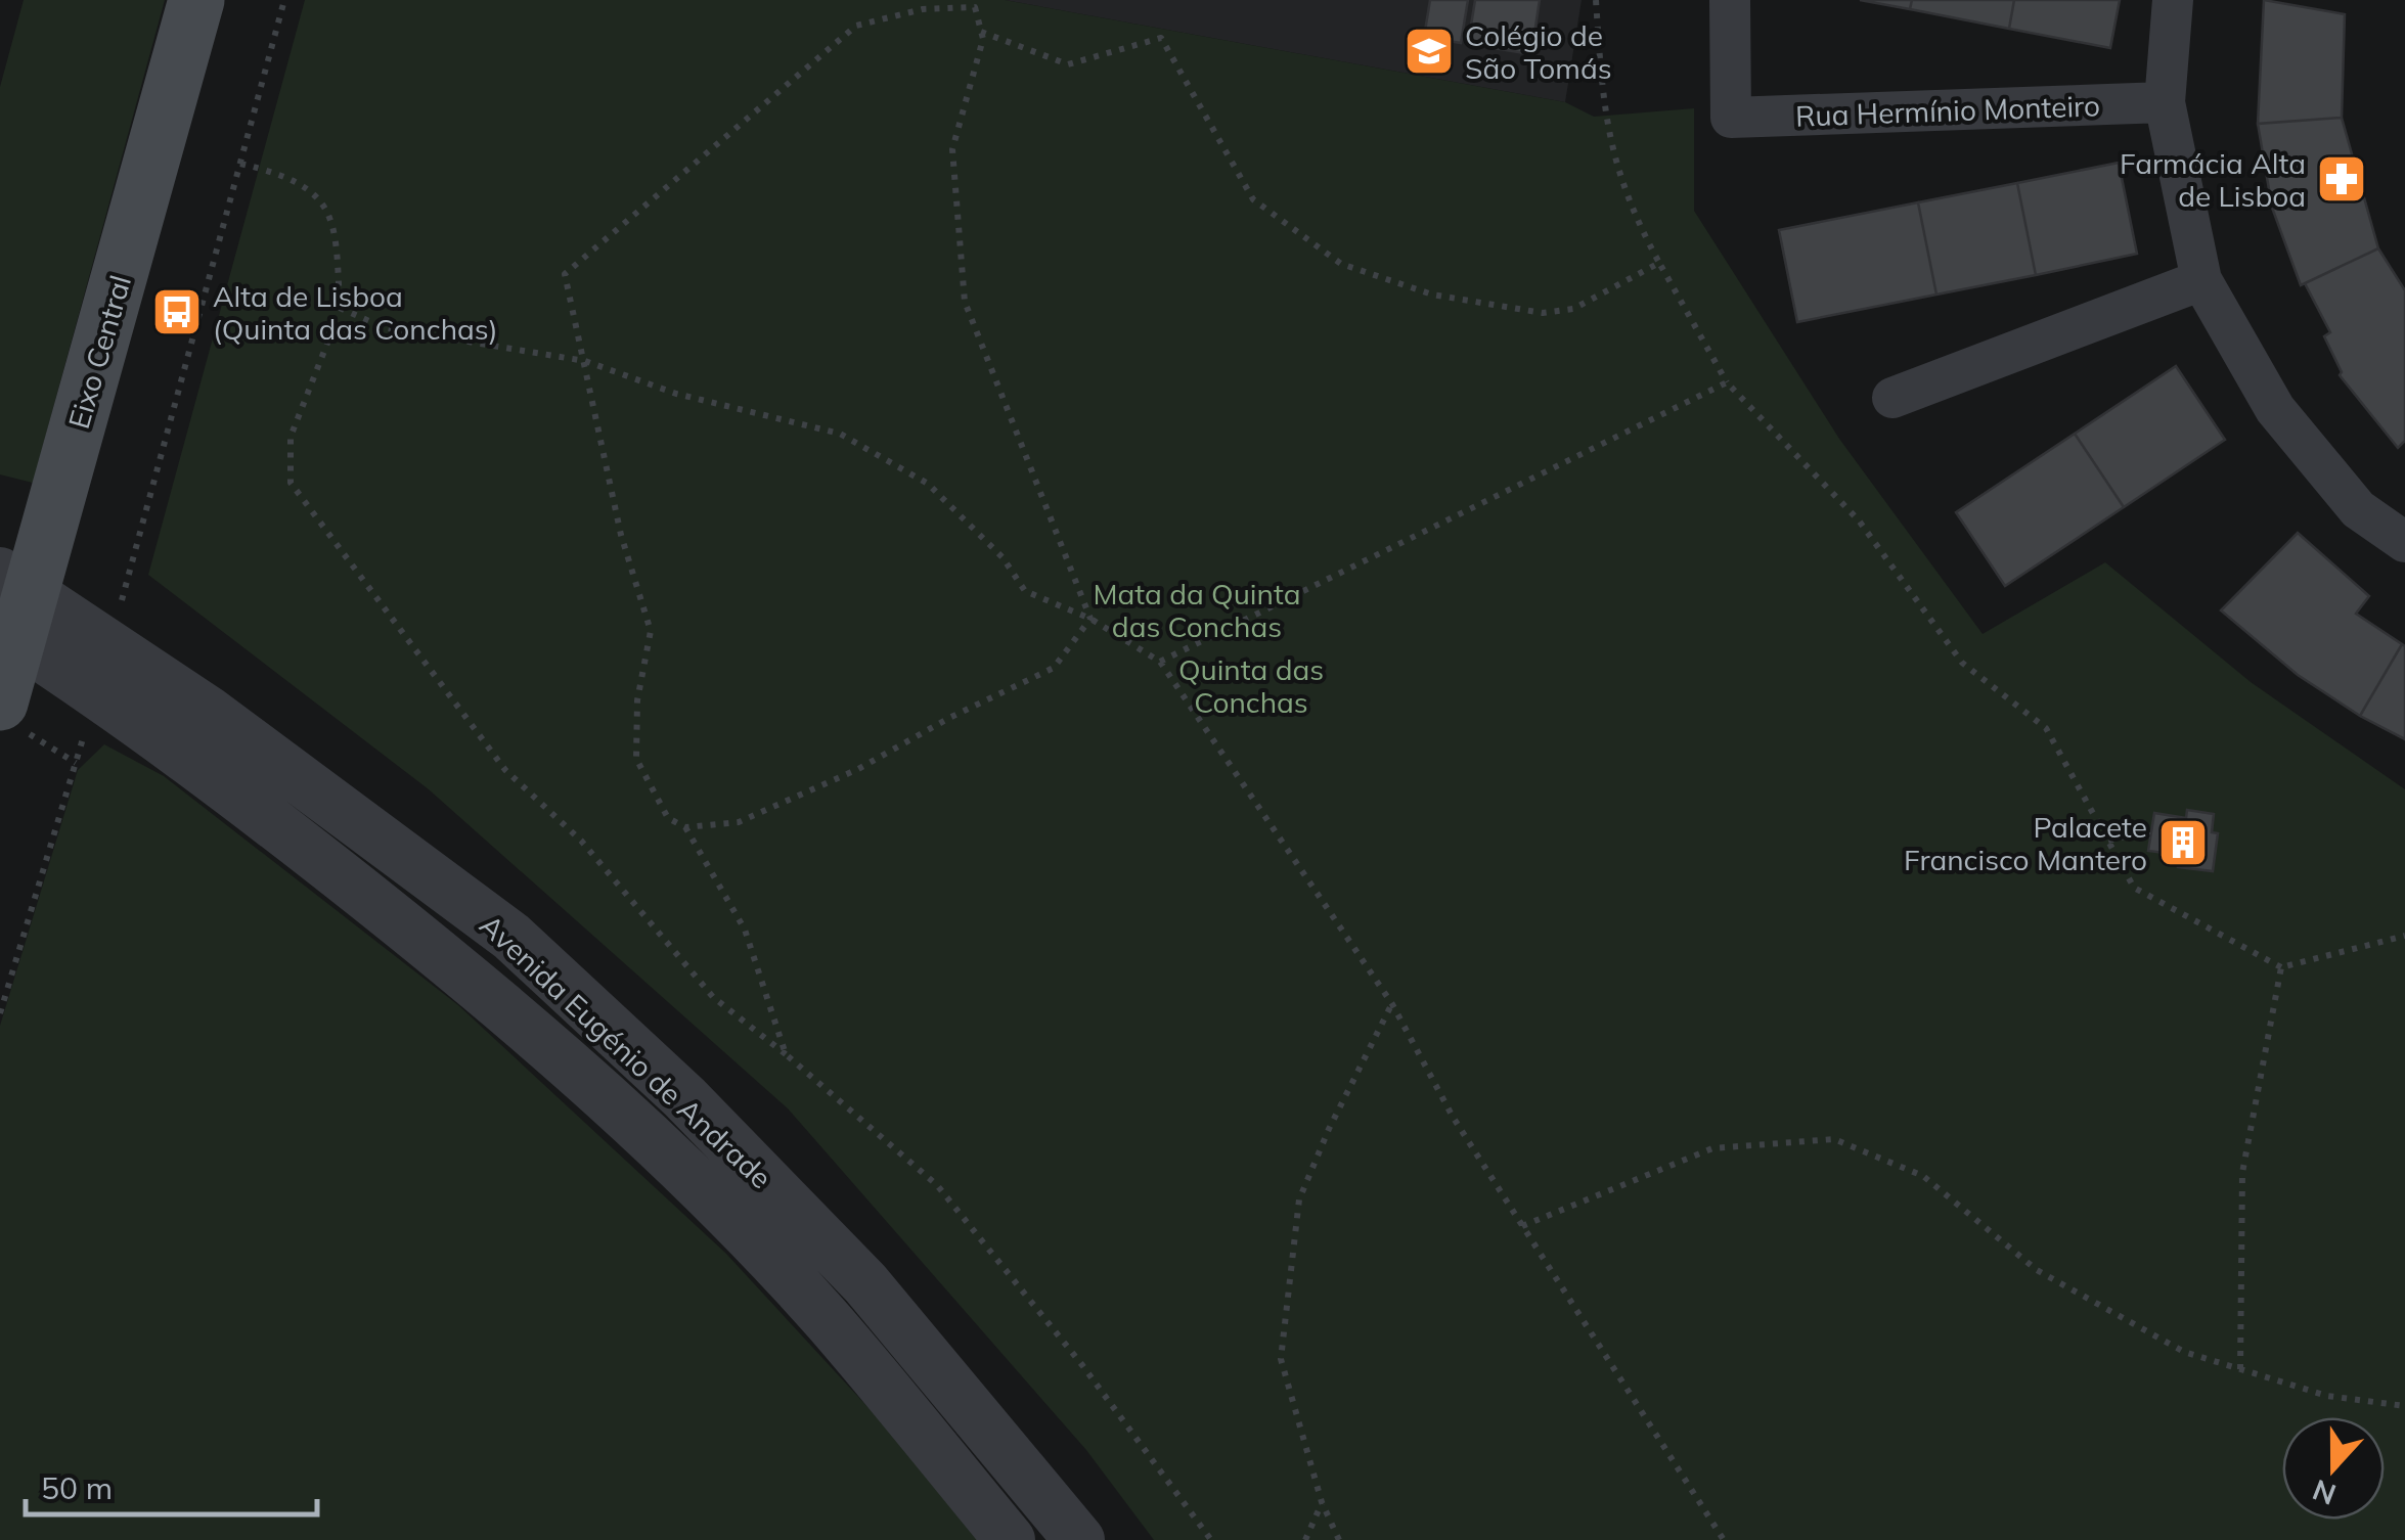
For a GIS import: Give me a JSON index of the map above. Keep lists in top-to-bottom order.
{
  "streets": {
    "main road": ["Eixo Central"],
    "street": ["Rua Hermínio Monteiro", "Avenida Eugénio de Andrade"]
  },
  "crossings": [
    ["Eixo Central", "Avenida Eugénio de Andrade"]
  ],
  "parks": ["Mata da Quinta das Conchas", "Quinta das Conchas"],
  "places": {
    "school or university": ["Colégio de São Tomás"],
    "pharmacy": ["Farmácia Alta de Lisboa"],
    "bus stop": ["Alta de Lisboa (Quinta das Conchas)"],
    "building": ["Palacete Francisco Mantero"]
  },
  "scale_bar": "50 m",
  "north": "bottom"
}
